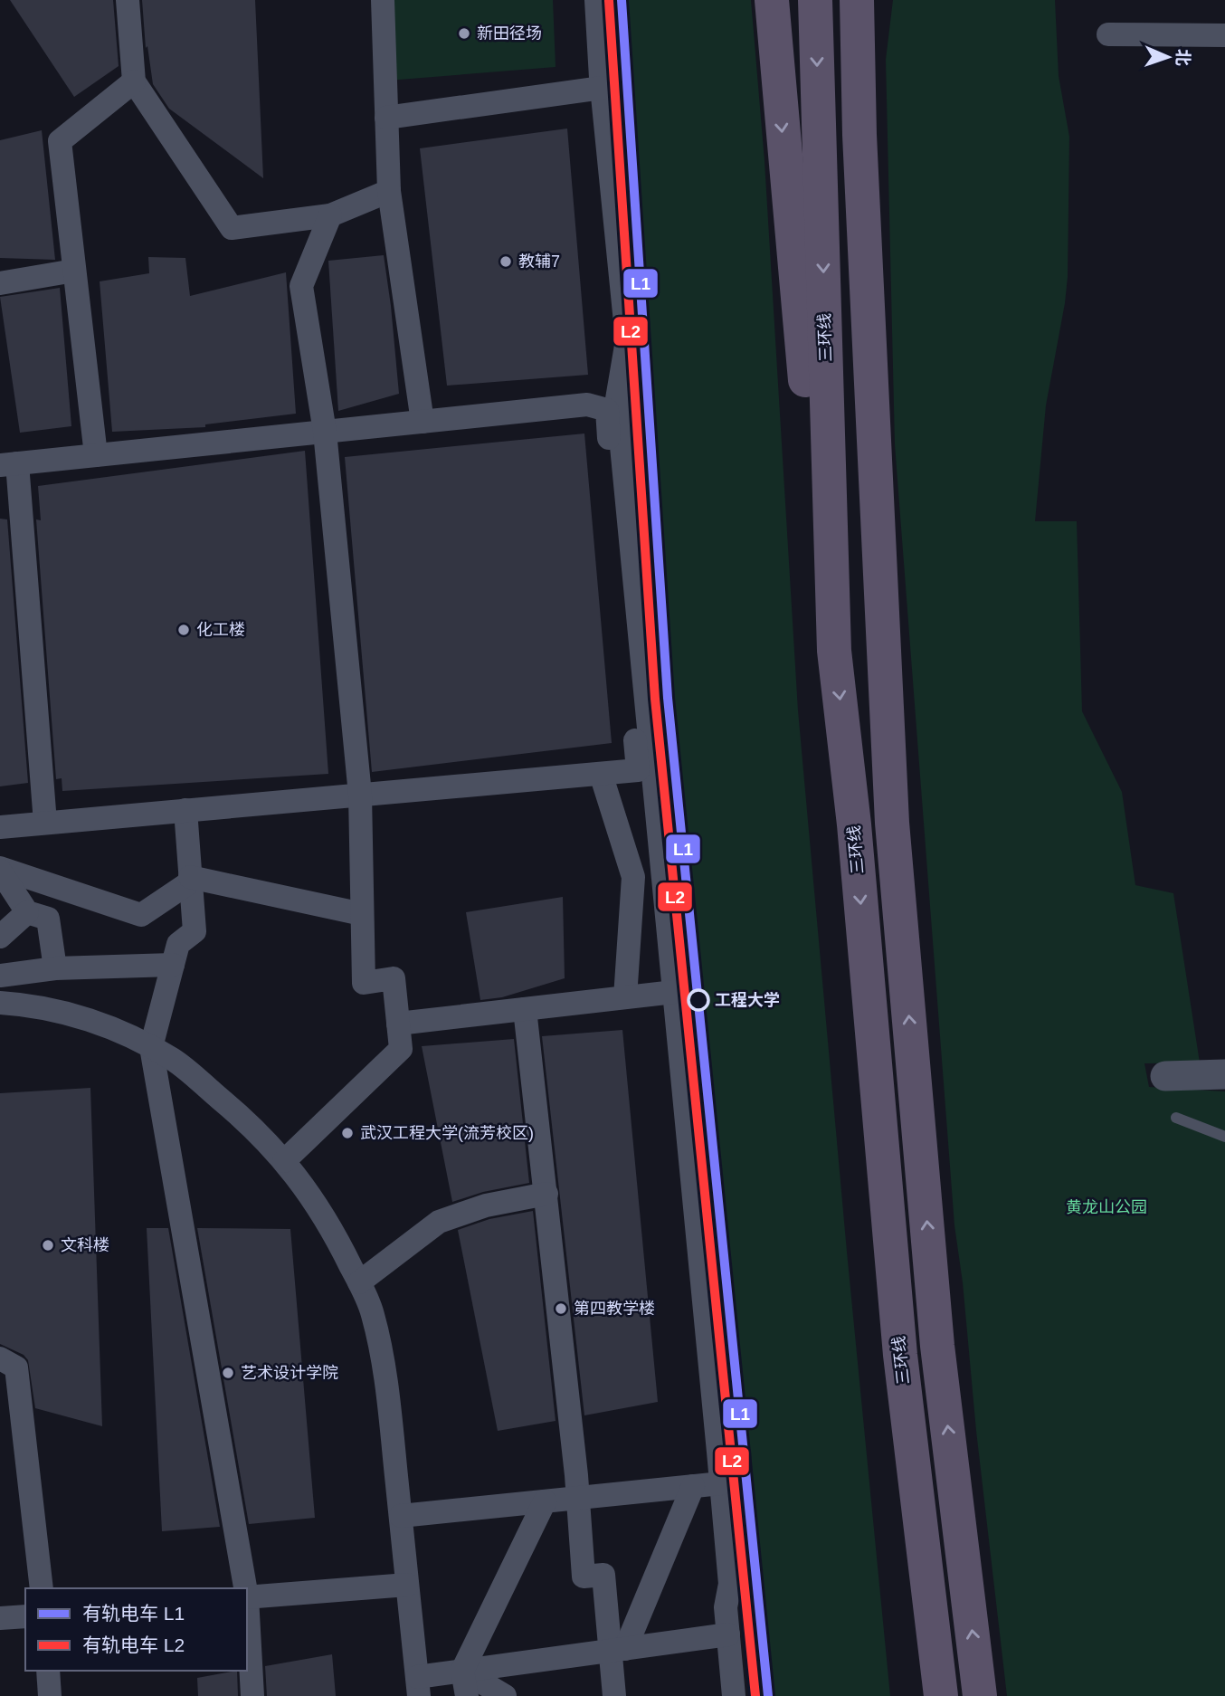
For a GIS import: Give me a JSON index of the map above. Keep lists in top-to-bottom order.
{
  "streets": {
    "highway": ["三环线"]
  },
  "parks": ["黄龙山公园"],
  "places": [
    "新田径场",
    "教辅7",
    "化工楼",
    "工程大学",
    "武汉工程大学(流芳校区)",
    "文科楼",
    "第四教学楼",
    "艺术设计学院"
  ],
  "lines": ["tram line L1", "tram line L2"],
  "legend": ["有轨电车 L1", "有轨电车 L2"],
  "north": "right"
}
